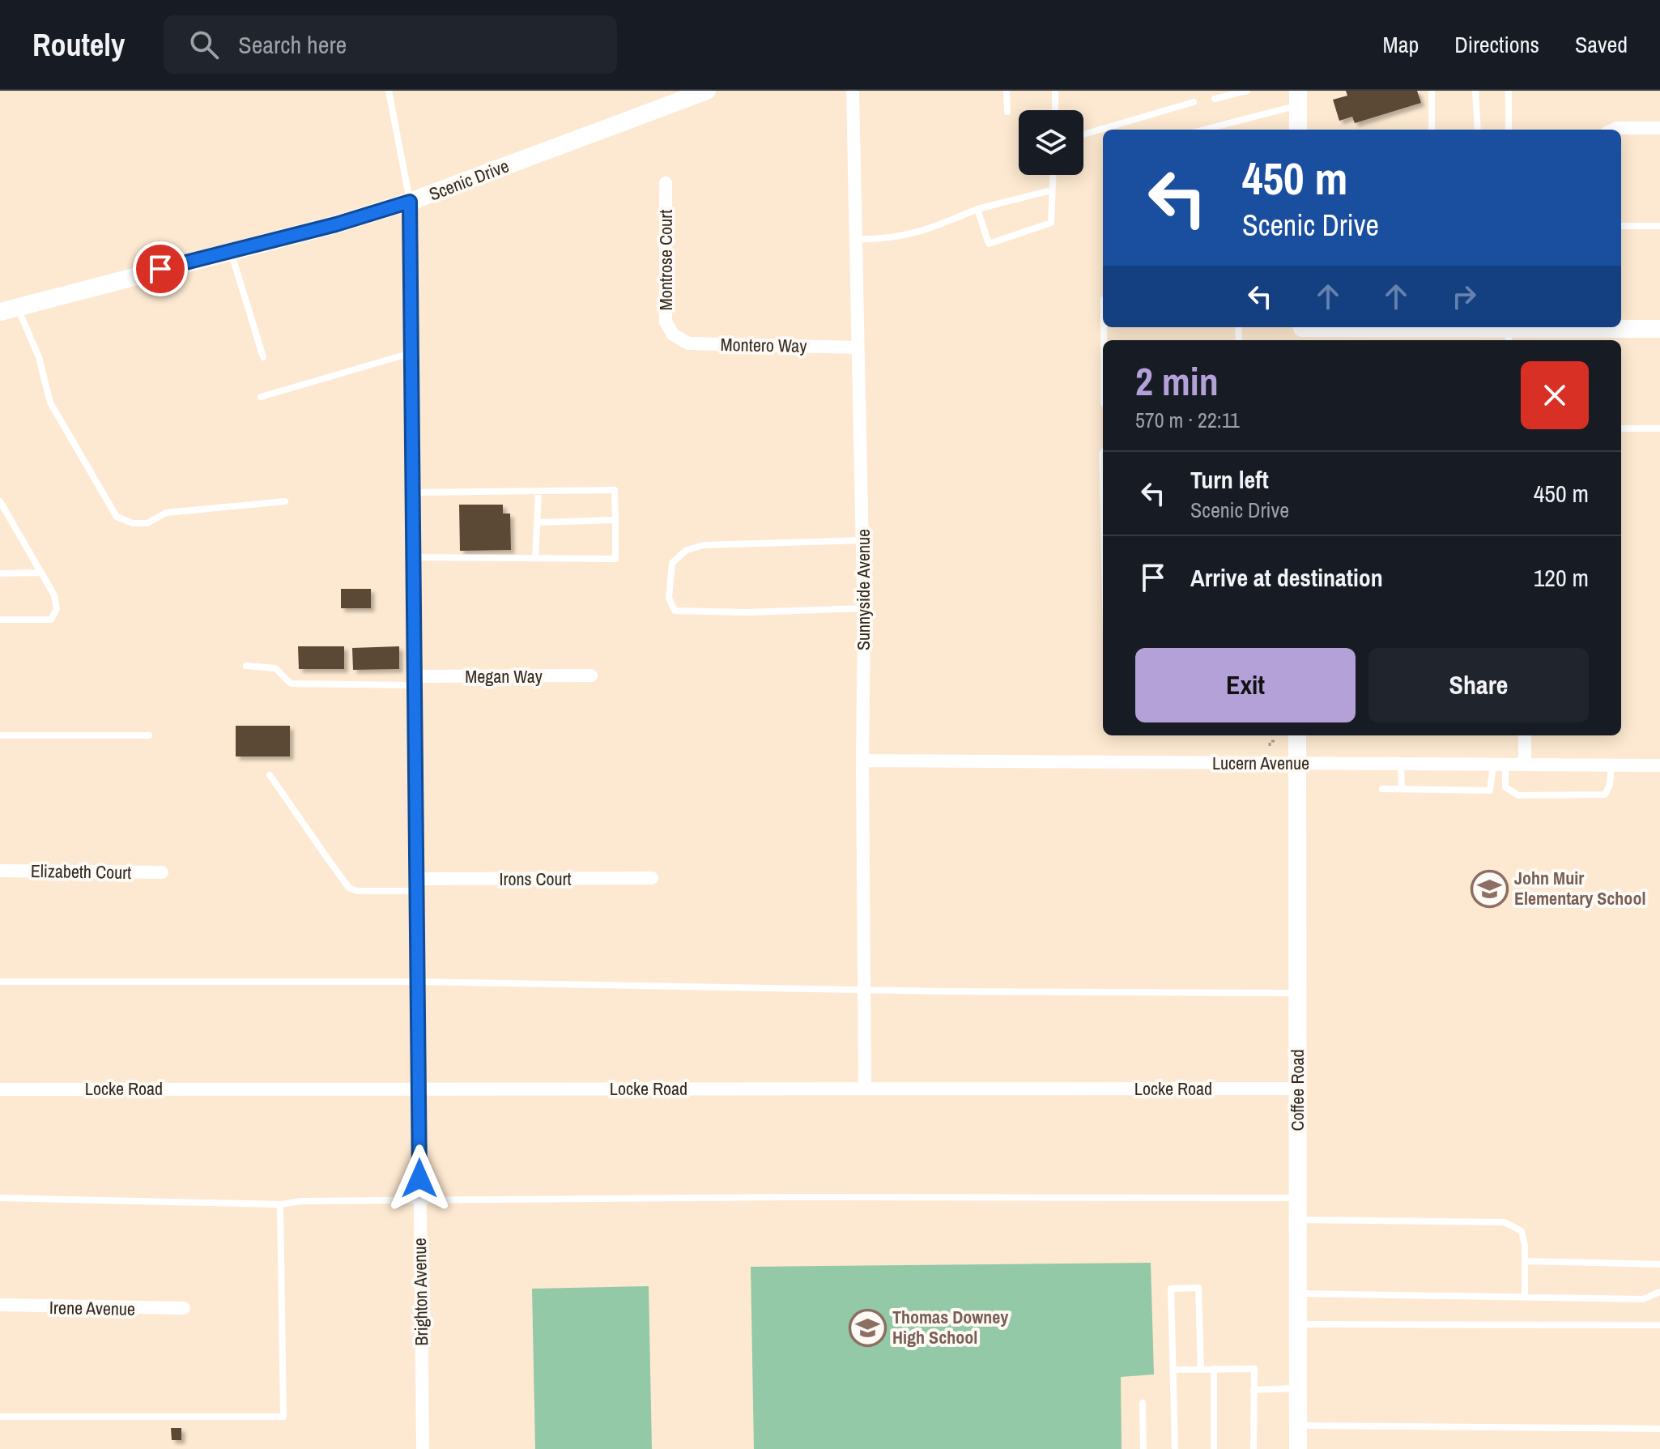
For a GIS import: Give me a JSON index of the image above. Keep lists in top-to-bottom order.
{
  "streets": {
    "main road": ["Scenic Drive", "Coffee Road"],
    "street": [
      "Montrose Court",
      "Montero Way",
      "Sunnyside Avenue",
      "Megan Way",
      "Lucern Avenue",
      "Elizabeth Court",
      "Irons Court",
      "Locke Road",
      "Brighton Avenue",
      "Irene Avenue"
    ]
  },
  "crossings": [
    ["Scenic Drive", "Brighton Avenue"],
    ["Montrose Court", "Montero Way"],
    ["Montero Way", "Sunnyside Avenue"],
    ["Sunnyside Avenue", "Lucern Avenue"],
    ["Sunnyside Avenue", "Locke Road"],
    ["Megan Way", "Brighton Avenue"],
    ["Lucern Avenue", "Coffee Road"],
    ["Irons Court", "Brighton Avenue"],
    ["Locke Road", "Coffee Road"],
    ["Locke Road", "Brighton Avenue"]
  ],
  "places": {
    "school or university": ["John Muir Elementary School", "Thomas Downey High School"]
  },
  "page": {
    "header": "Routely",
    "search": "Search here",
    "nav": ["Map", "Directions", "Saved"],
    "turn": ["450 m", "Scenic Drive"],
    "heading": ["2 min", "570 m · 22:11"],
    "list": [
      {
        "name": "Turn left",
        "note": "Scenic Drive",
        "value": "450 m"
      },
      {
        "name": "Arrive at destination",
        "value": "120 m"
      }
    ],
    "buttons": ["Exit", "Share"]
  }
}
